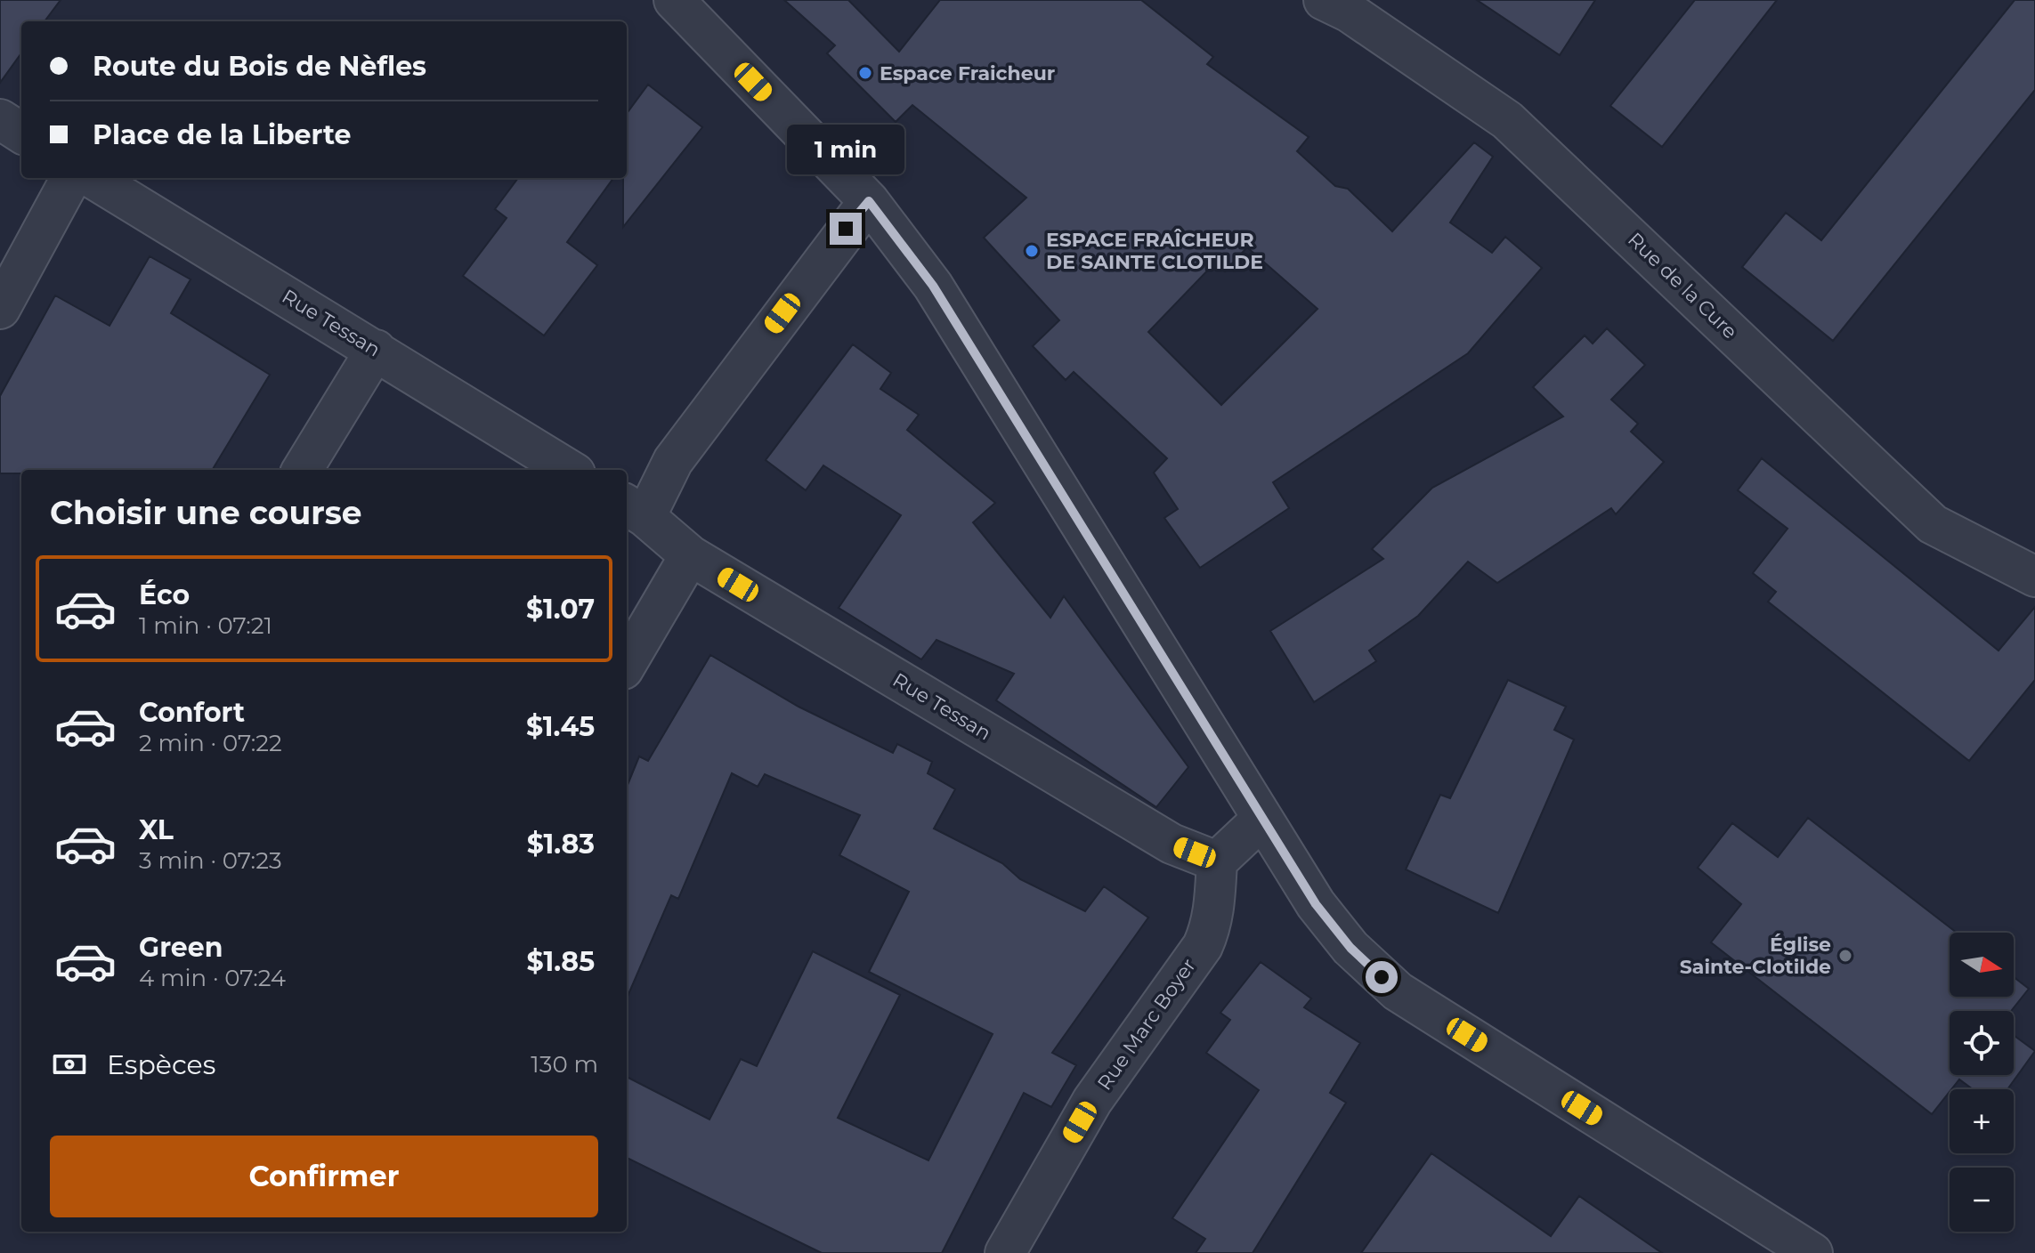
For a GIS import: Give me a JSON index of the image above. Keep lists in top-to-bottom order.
{
  "streets": {
    "street": ["Rue de la Cure", "Rue Tessan", "Rue Marc Boyer"]
  },
  "crossings": [
    ["Rue Tessan", "Rue Marc Boyer"]
  ],
  "places": ["Espace Fraicheur", "ESPACE FRAÎCHEUR DE SAINTE CLOTILDE", "Église Sainte-Clotilde"],
  "north": "right",
  "page": {
    "banner": ["Route du Bois de Nèfles", "Place de la Liberte"],
    "bubble": "1 min",
    "heading": "Choisir une course",
    "list": [
      {
        "name": "Éco",
        "note": "1 min · 07:21",
        "value": "$1.07"
      },
      {
        "name": "Confort",
        "note": "2 min · 07:22",
        "value": "$1.45"
      },
      {
        "name": "XL",
        "note": "3 min · 07:23",
        "value": "$1.83"
      },
      {
        "name": "Green",
        "note": "4 min · 07:24",
        "value": "$1.85"
      }
    ],
    "map_buttons": ["+", "−"],
    "pay": ["Espèces", "130 m"],
    "buttons": "Confirmer"
  }
}
